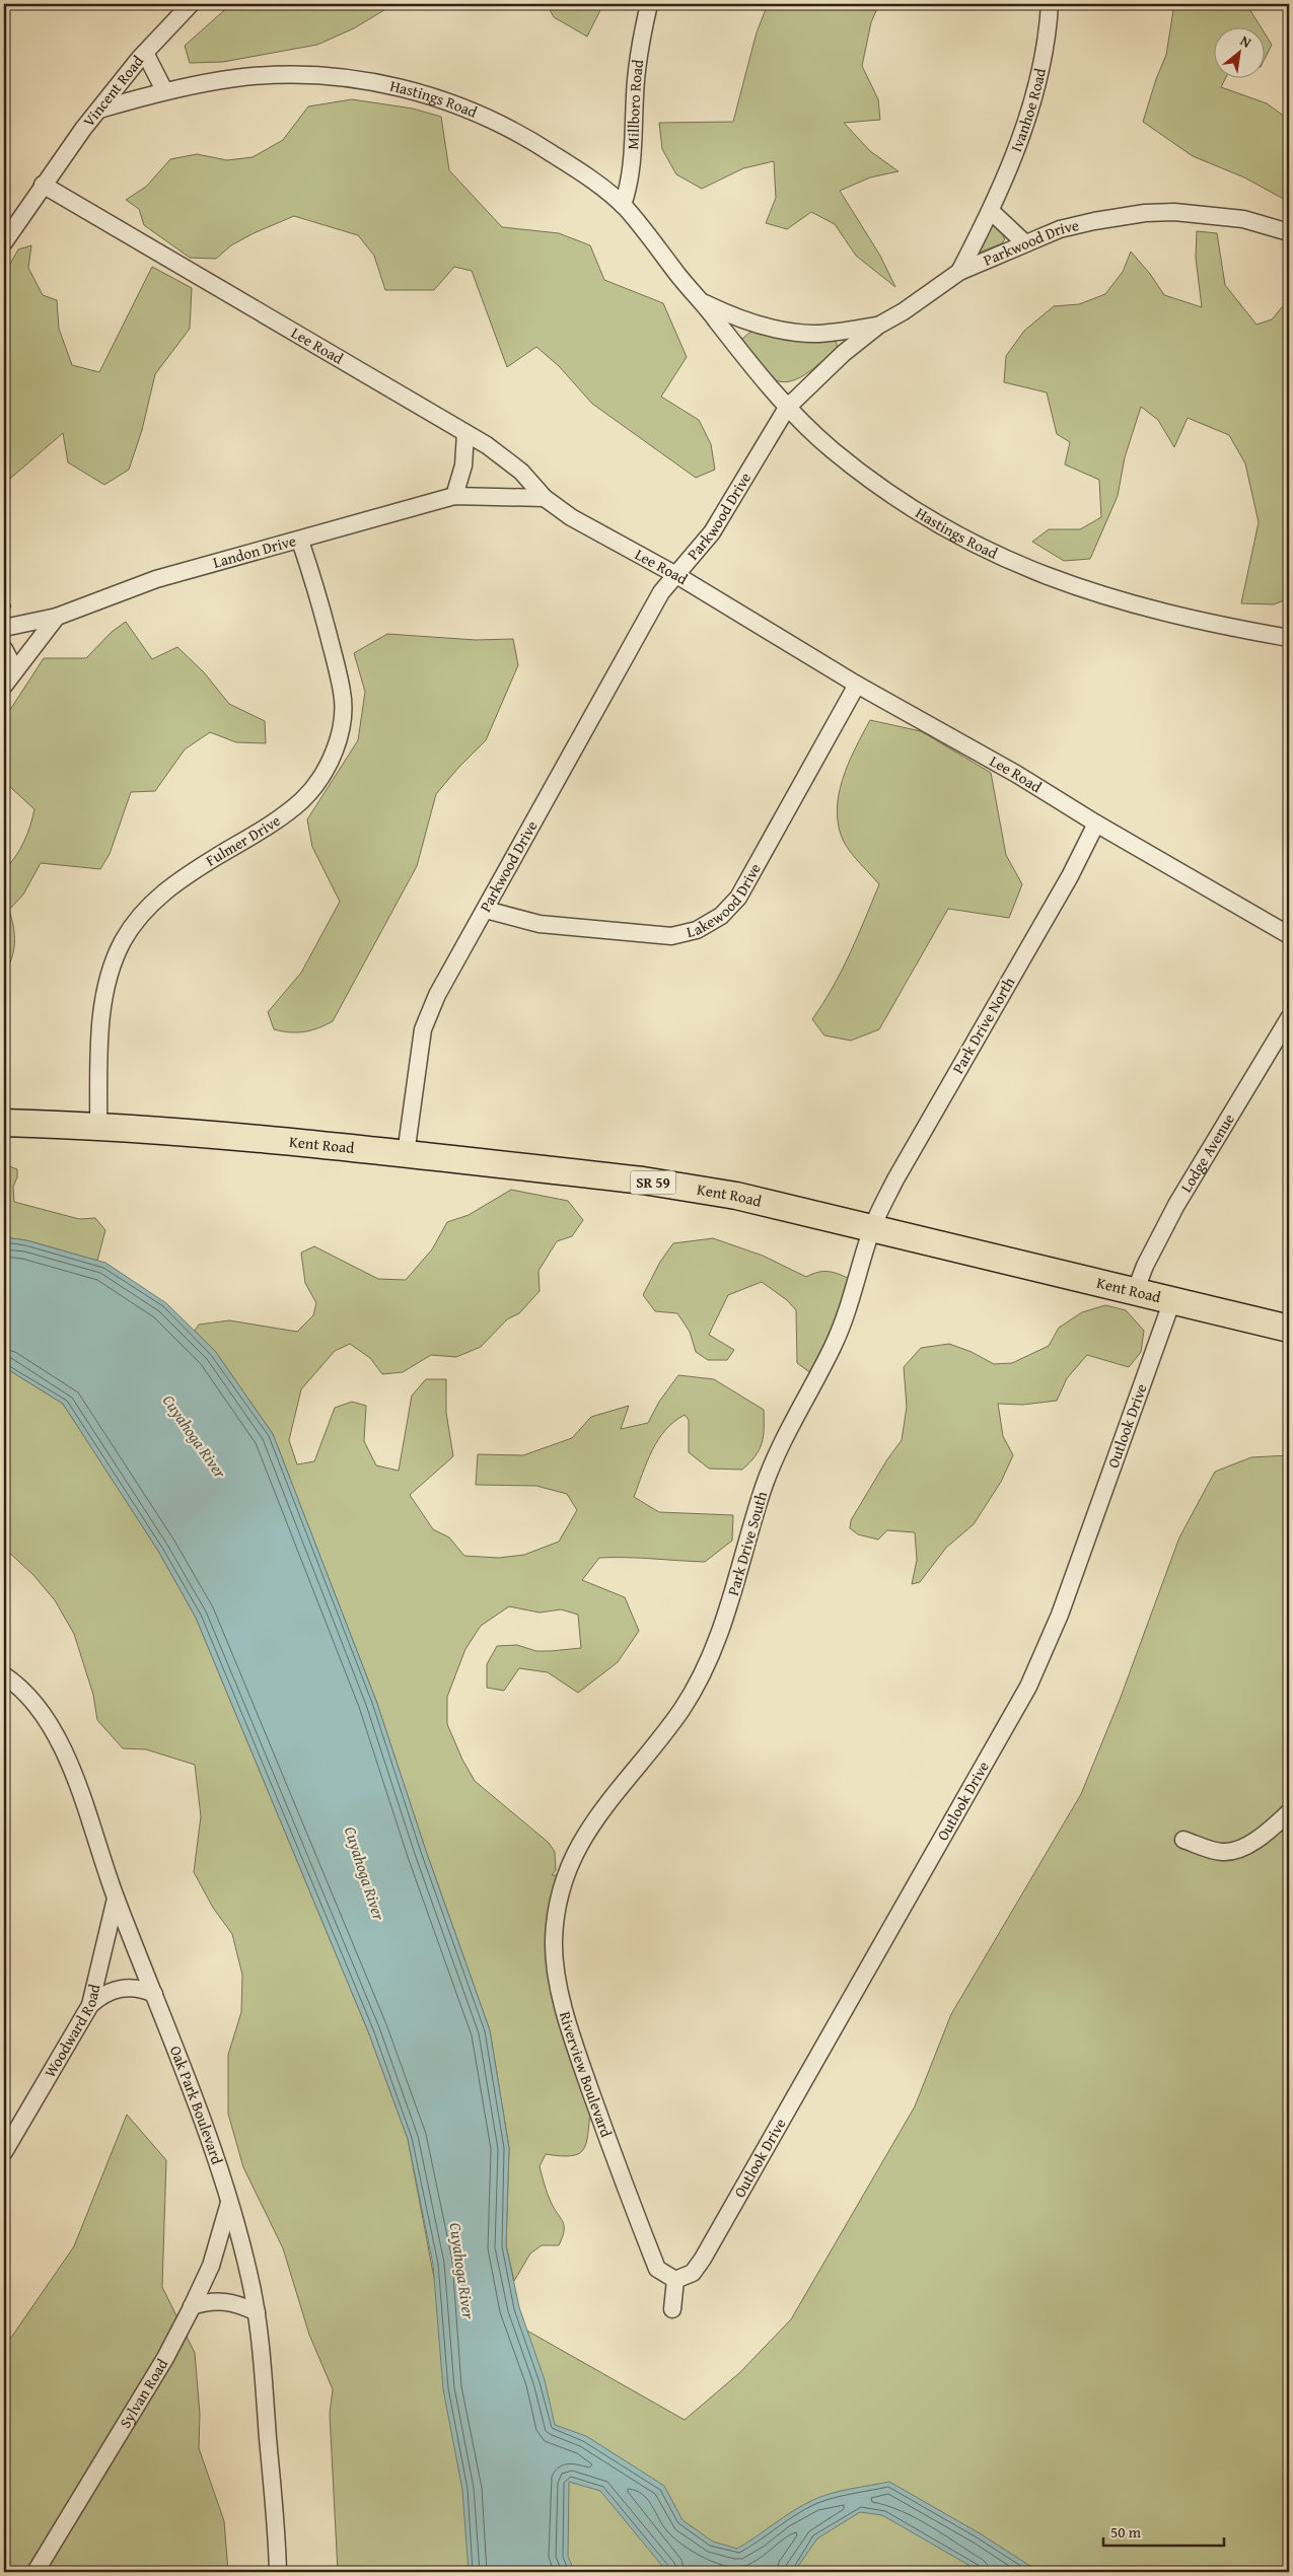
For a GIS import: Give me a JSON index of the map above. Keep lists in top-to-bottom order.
{
  "streets": {
    "main road": ["Kent Road", "SR 59"],
    "street": [
      "Vincent Road",
      "Hastings Road",
      "Millboro Road",
      "Ivanhoe Road",
      "Parkwood Drive",
      "Lee Road",
      "Landon Drive",
      "Fulmer Drive",
      "Lakewood Drive",
      "Park Drive North",
      "Lodge Avenue",
      "Outlook Drive",
      "Park Drive South",
      "Woodward Road",
      "Riverview Boulevard",
      "Oak Park Boulevard",
      "Sylvan Road"
    ]
  },
  "crossings": [
    ["Vincent Road", "Hastings Road"],
    ["Vincent Road", "Lee Road"],
    ["Hastings Road", "Millboro Road"],
    ["Hastings Road", "Parkwood Drive"],
    ["Ivanhoe Road", "Parkwood Drive"],
    ["Parkwood Drive", "Lee Road"],
    ["Parkwood Drive", "Lakewood Drive"],
    ["Parkwood Drive", "Kent Road"],
    ["Lee Road", "Landon Drive"],
    ["Lee Road", "Lakewood Drive"],
    ["Lee Road", "Park Drive North"],
    ["Landon Drive", "Fulmer Drive"],
    ["Fulmer Drive", "Kent Road"],
    ["Park Drive North", "Kent Road"],
    ["Park Drive North", "Park Drive South"],
    ["Kent Road", "Lodge Avenue"],
    ["Kent Road", "Outlook Drive"],
    ["Kent Road", "Park Drive South"],
    ["Outlook Drive", "Riverview Boulevard"],
    ["Park Drive South", "Riverview Boulevard"],
    ["Woodward Road", "Oak Park Boulevard"],
    ["Oak Park Boulevard", "Sylvan Road"]
  ],
  "water": ["Cuyahoga River"],
  "scale_bar": "50 m",
  "north": "top right"
}
